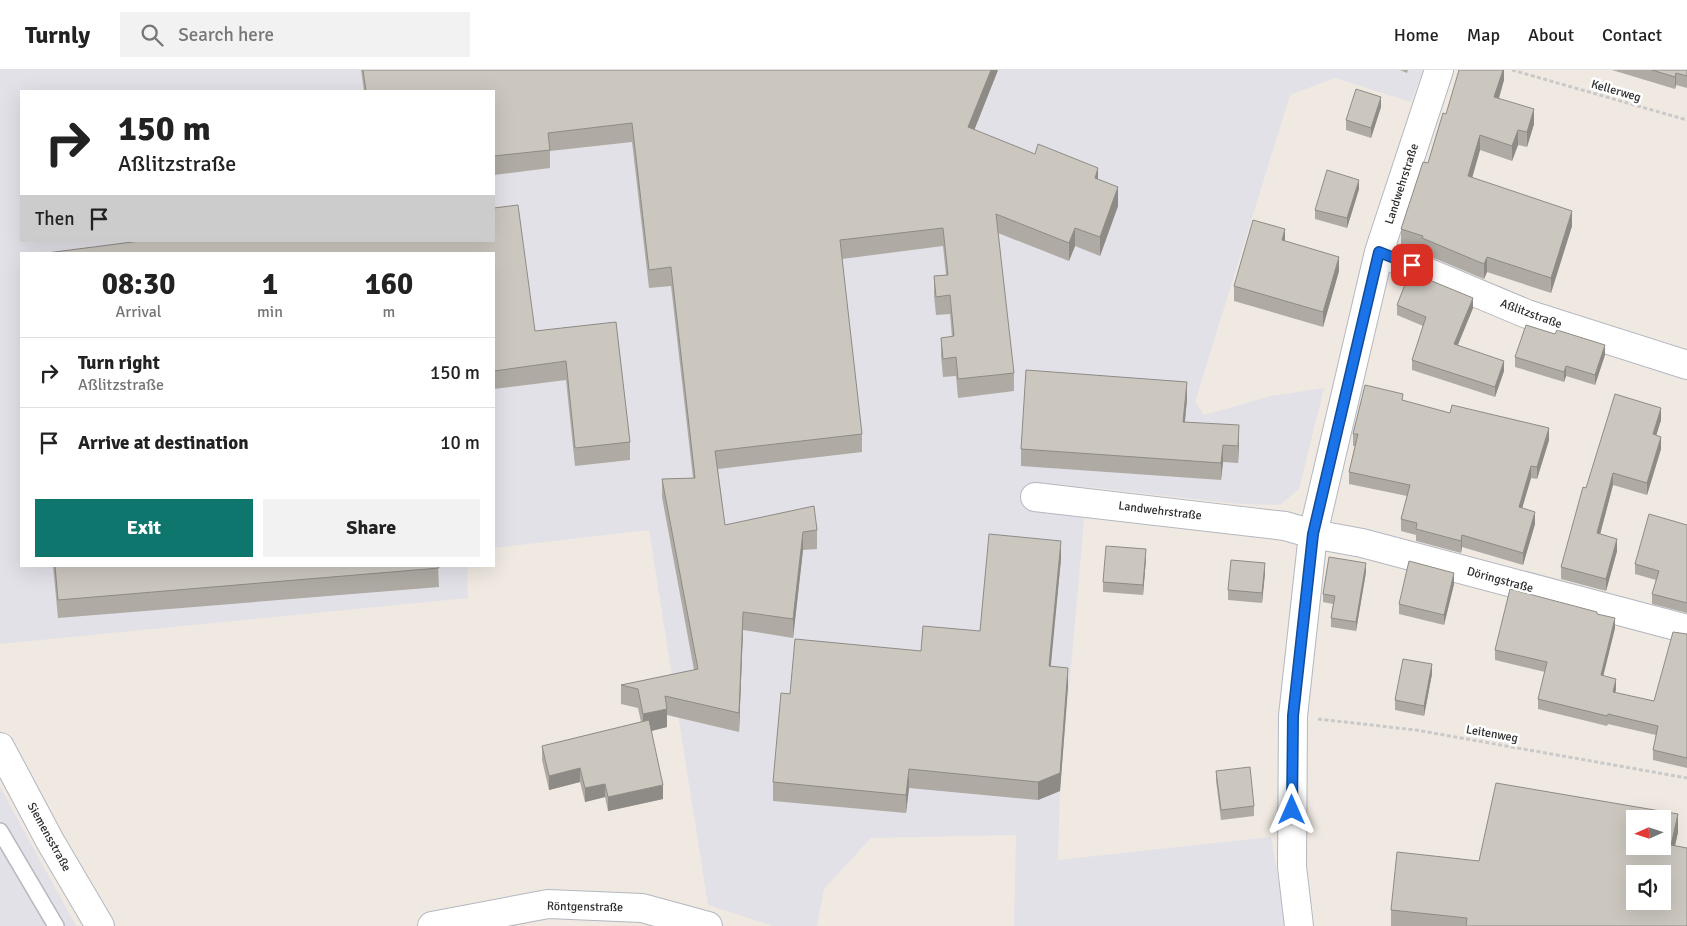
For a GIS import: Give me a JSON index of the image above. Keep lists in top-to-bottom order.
{
  "streets": {
    "street": [
      "Landwehrstraße",
      "Aßlitzstraße",
      "Döringstraße",
      "Siemensstraße",
      "Röntgenstraße"
    ],
    "path": ["Kellerweg", "Leitenweg"]
  },
  "crossings": [
    ["Landwehrstraße", "Aßlitzstraße"],
    ["Landwehrstraße", "Döringstraße"],
    ["Landwehrstraße", "Leitenweg"]
  ],
  "north": "left",
  "page": {
    "header": "Turnly",
    "search": "Search here",
    "nav": [
      "Home",
      "Map",
      "About",
      "Contact"
    ],
    "turn": ["150 m", "Aßlitzstraße"],
    "then": "Then",
    "eta": [
      "08:30",
      "Arrival",
      "1",
      "min",
      "160",
      "m"
    ],
    "list": [
      {
        "name": "Turn right",
        "note": "Aßlitzstraße",
        "value": "150 m"
      },
      {
        "name": "Arrive at destination",
        "value": "10 m"
      }
    ],
    "buttons": ["Exit", "Share"]
  }
}
